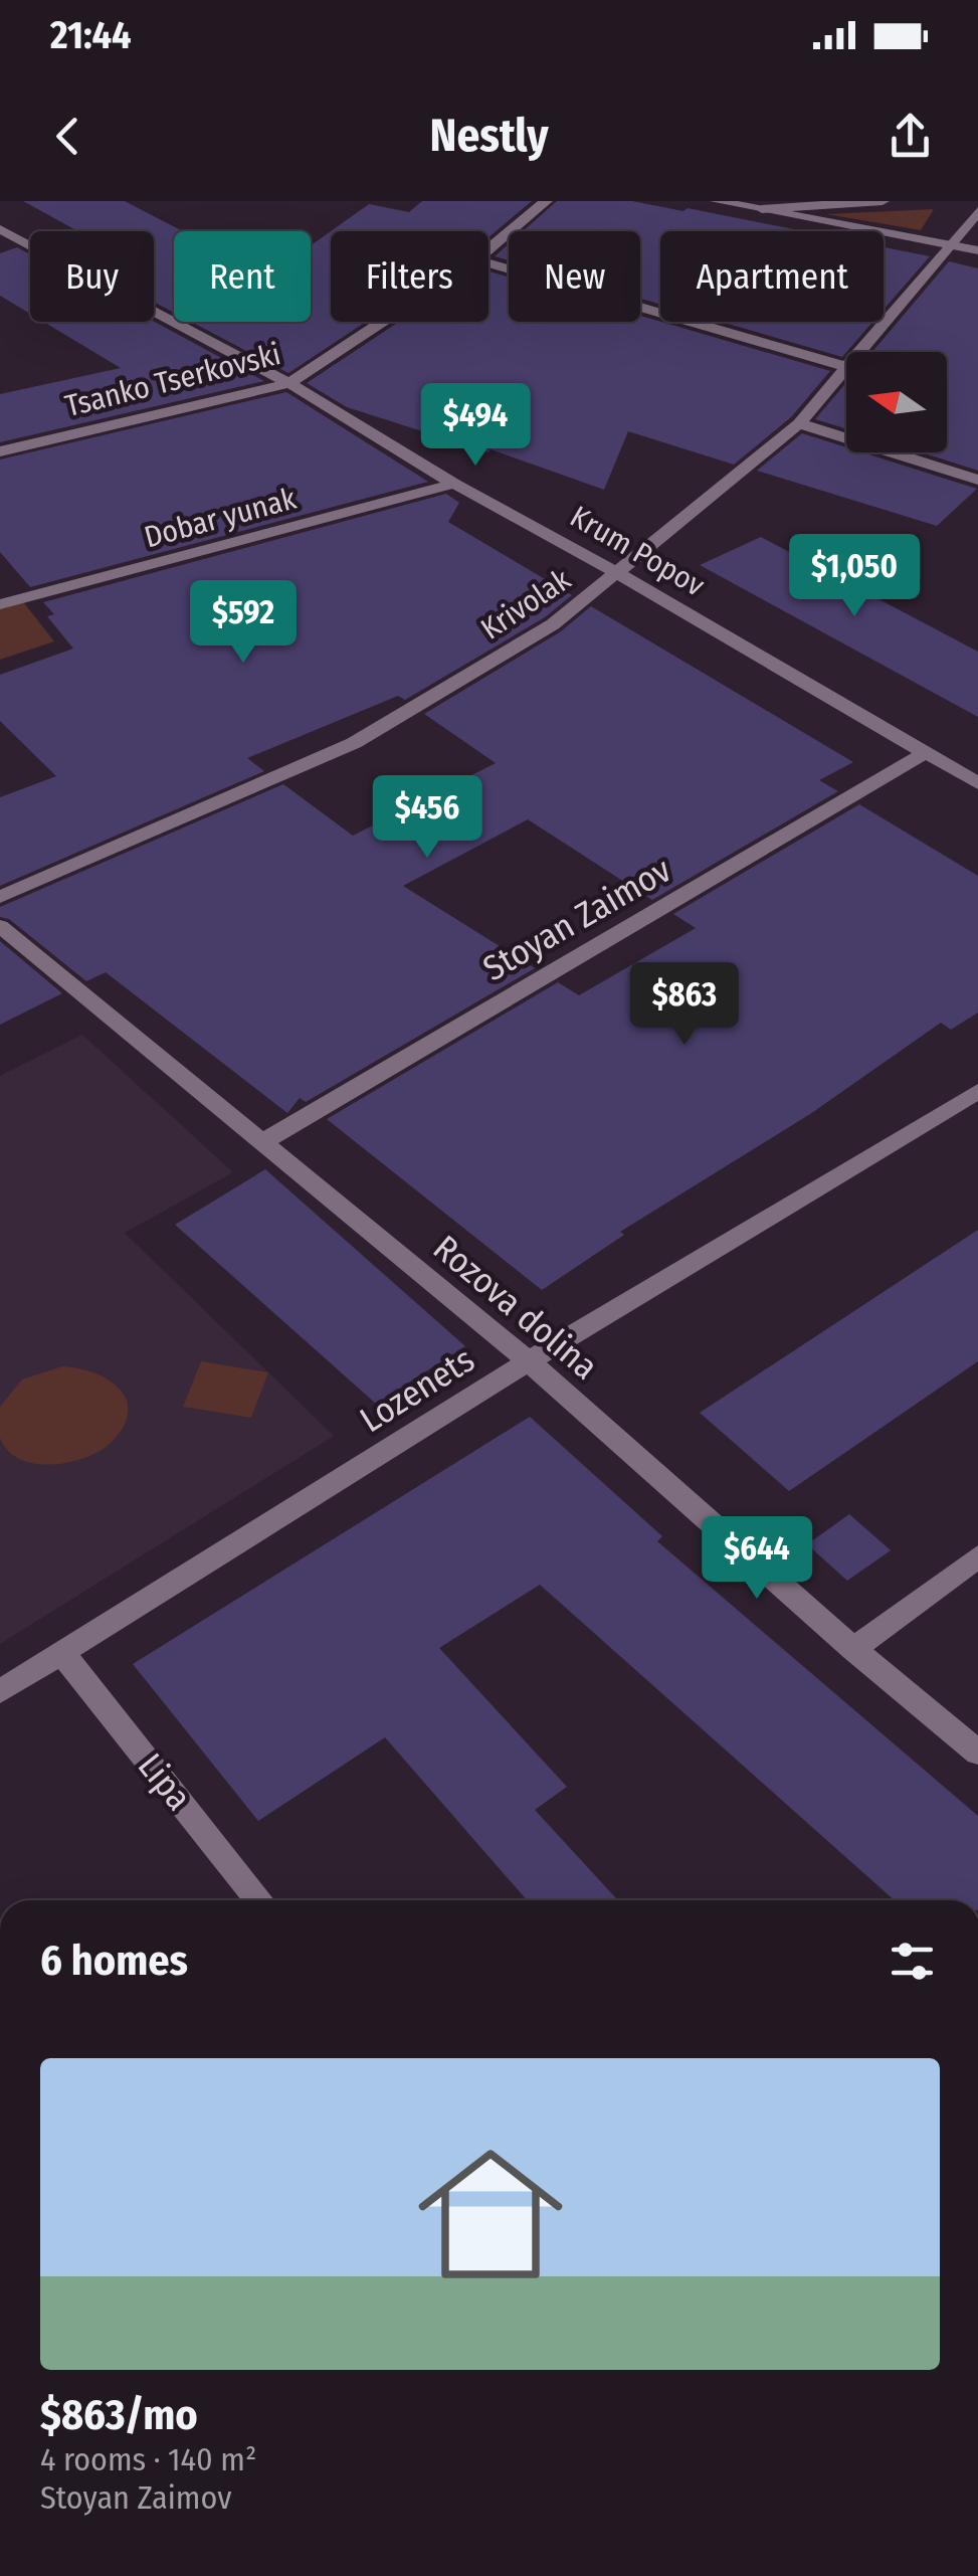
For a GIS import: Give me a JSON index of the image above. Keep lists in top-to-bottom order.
{
  "streets": {
    "street": [
      "Tsanko Tserkovski",
      "Dobar yunak",
      "Krum Popov",
      "Krivolak",
      "Stoyan Zaimov",
      "Rozova dolina",
      "Lozenets",
      "Lipa"
    ]
  },
  "crossings": [
    ["Tsanko Tserkovski", "Krum Popov"],
    ["Dobar yunak", "Krum Popov"],
    ["Krum Popov", "Krivolak"],
    ["Krum Popov", "Stoyan Zaimov"],
    ["Stoyan Zaimov", "Rozova dolina"],
    ["Rozova dolina", "Lozenets"],
    ["Lozenets", "Lipa"]
  ],
  "north": "left",
  "page": {
    "status": "21:44",
    "header": "Nestly",
    "chip": [
      "Buy",
      "Rent",
      "Filters",
      "New",
      "Apartment"
    ],
    "price": [
      "$494",
      "$1,050",
      "$592",
      "$456",
      "$863",
      "$644"
    ],
    "heading": "6 homes",
    "list": [
      {
        "name": "$863/mo",
        "note": "4 rooms · 140 m² · Stoyan Zaimov"
      }
    ]
  }
}
